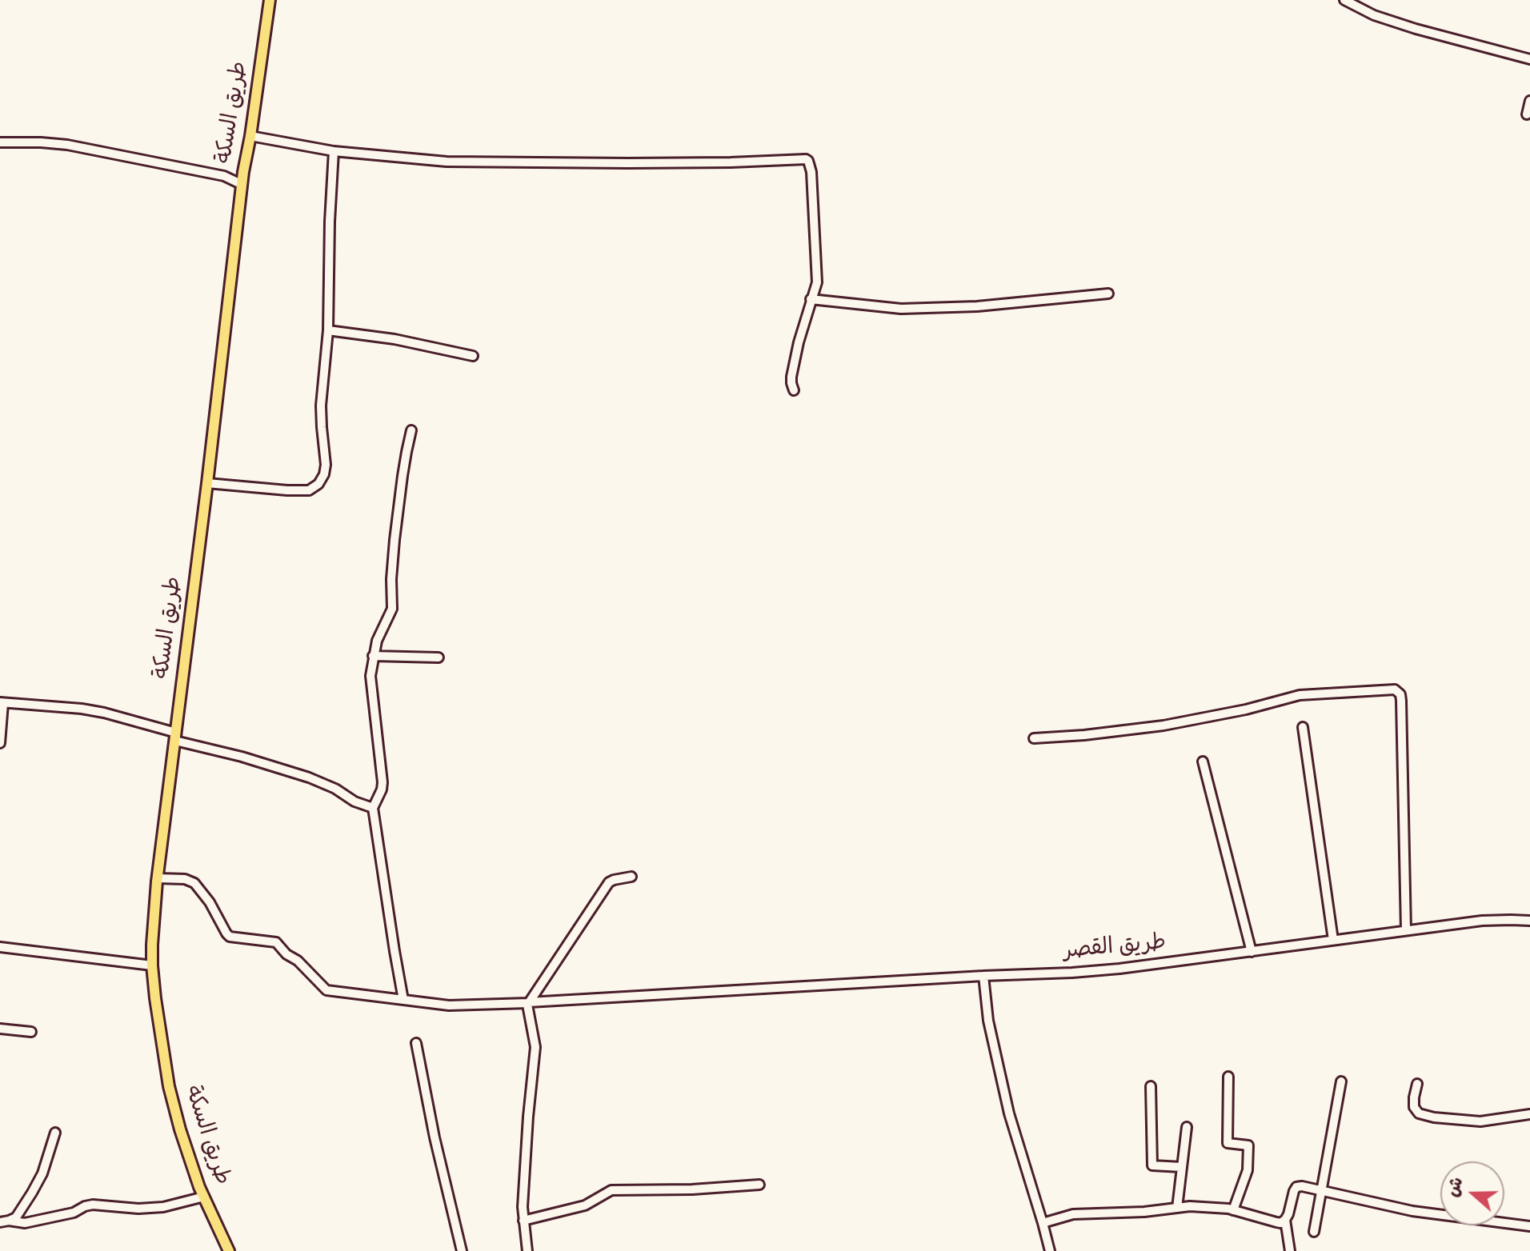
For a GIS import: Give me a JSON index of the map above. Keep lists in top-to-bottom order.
{
  "streets": {
    "main road": ["طريق السكة"],
    "street": ["طريق القصر"]
  },
  "crossings": [
    ["طريق السكة", "طريق القصر"]
  ],
  "north": "left"
}
